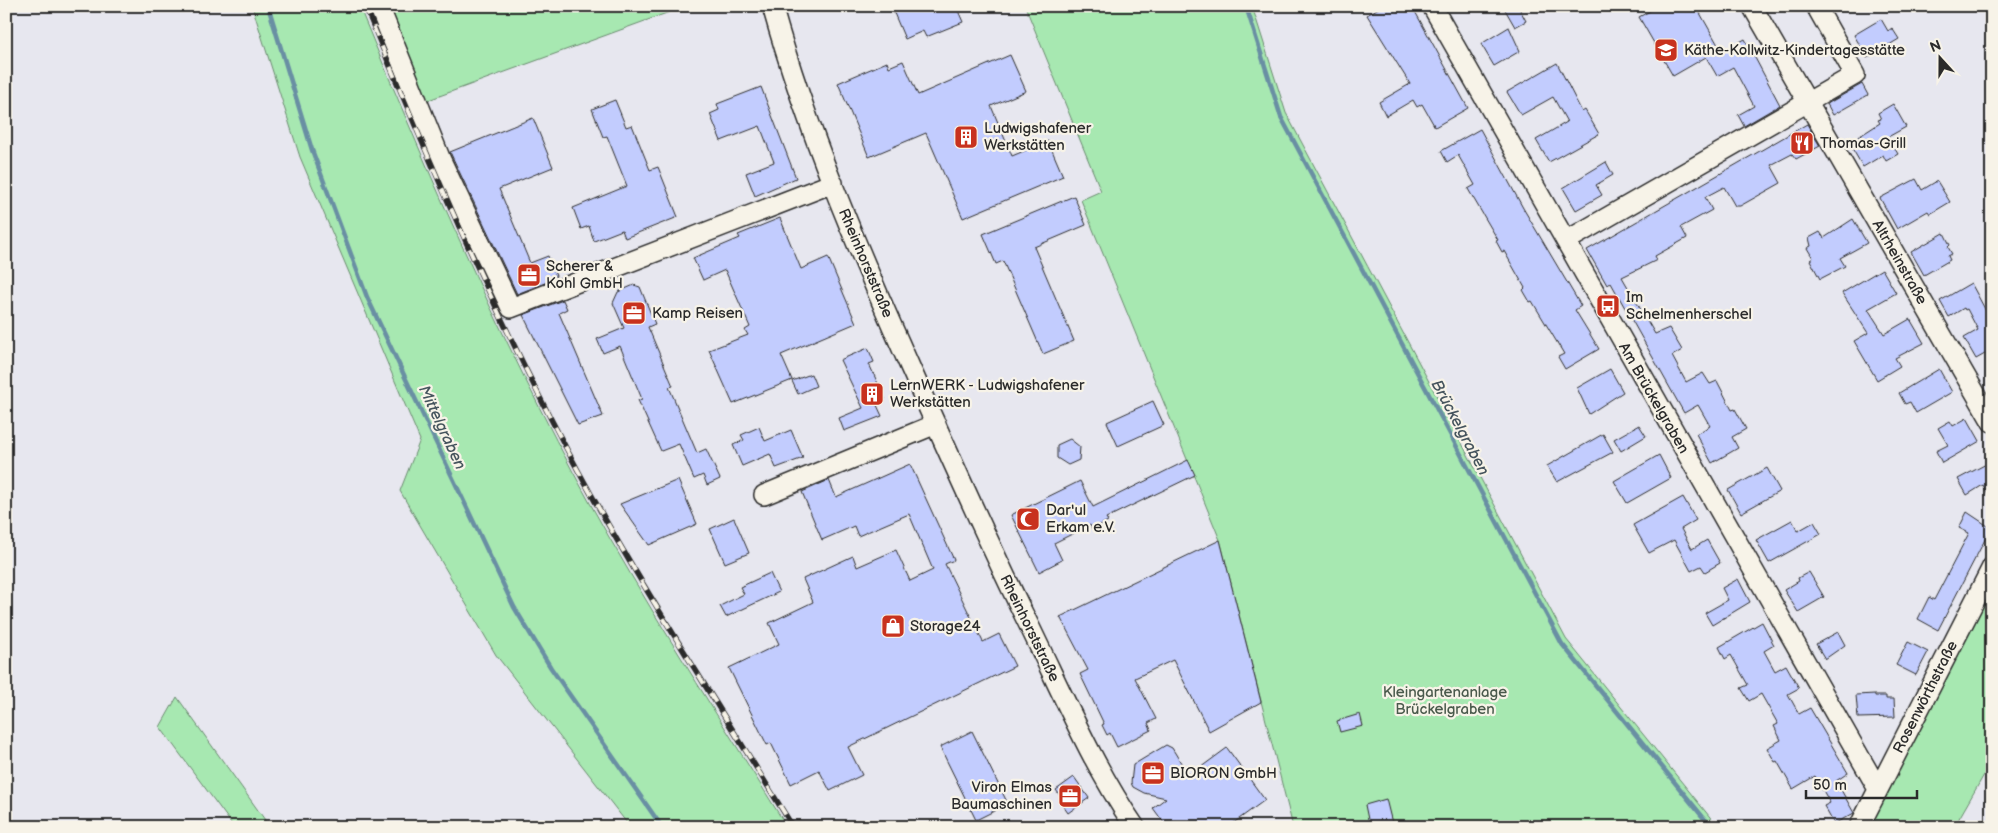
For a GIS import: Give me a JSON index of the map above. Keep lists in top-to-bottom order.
{
  "streets": {
    "street": [
      "Altrheinstraße",
      "Rheinhorststraße",
      "Am Brückelgraben",
      "Rosenwörthstraße"
    ]
  },
  "crossings": [
    ["Am Brückelgraben", "Rosenwörthstraße"]
  ],
  "water": ["Mittelgraben", "Brückelgraben"],
  "parks": ["Kleingartenanlage Brückelgraben"],
  "places": {
    "school or university": ["Käthe-Kollwitz-Kindertagesstätte"],
    "building": ["Ludwigshafener Werkstätten", "LernWERK - Ludwigshafener Werkstätten"],
    "restaurant": ["Thomas-Grill"],
    "office": [
      "Scherer & Kohl GmbH",
      "Kamp Reisen",
      "BIORON GmbH",
      "Viron Elmas Baumaschinen"
    ],
    "bus stop": ["Im Schelmenherschel"],
    "mosque": ["Dar'ul Erkam e.V."],
    "shop": ["Storage24"]
  },
  "scale_bar": "50 m",
  "north": "top"
}
